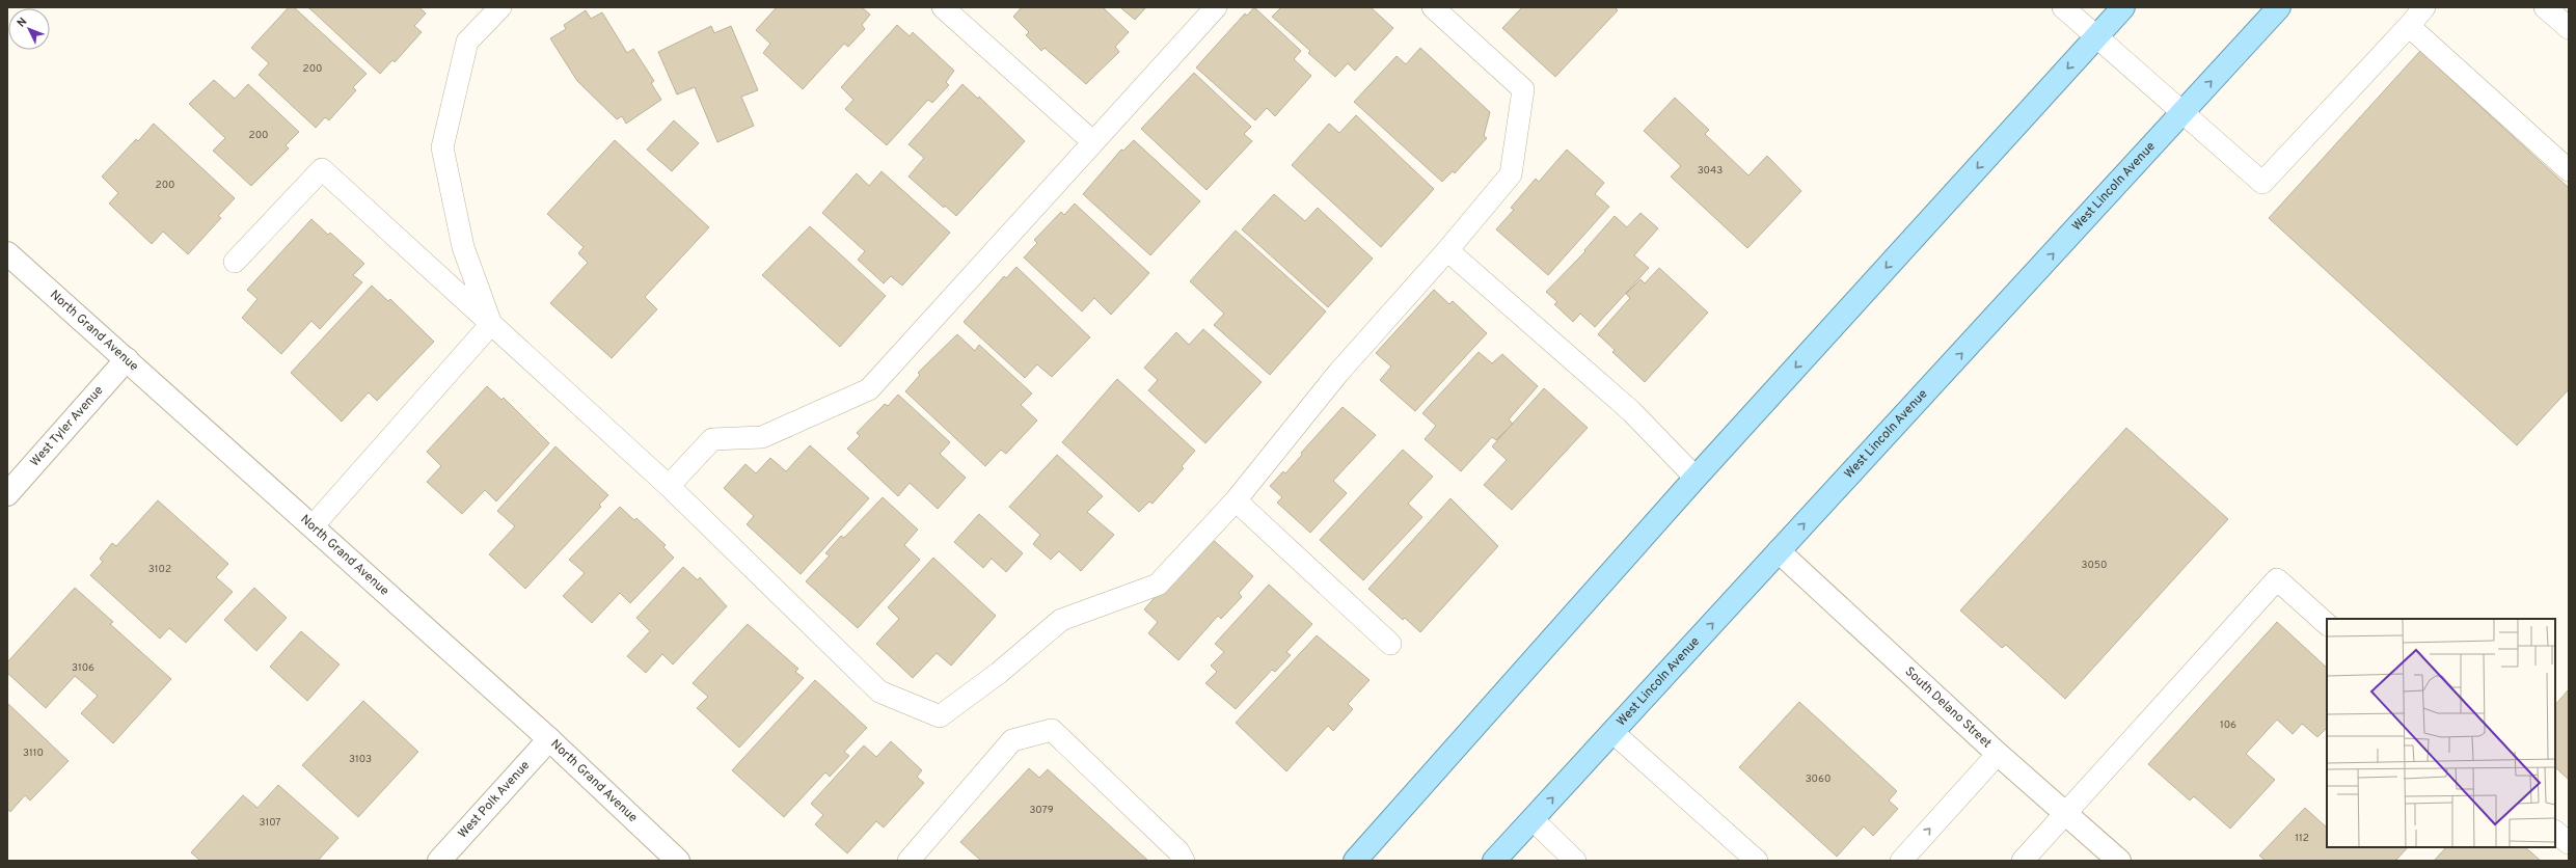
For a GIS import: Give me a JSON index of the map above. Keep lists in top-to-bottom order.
{
  "streets": {
    "main road": ["West Lincoln Avenue"],
    "street": [
      "North Grand Avenue",
      "West Tyler Avenue",
      "South Delano Street",
      "West Polk Avenue"
    ]
  },
  "crossings": [
    ["West Lincoln Avenue", "South Delano Street"],
    ["North Grand Avenue", "West Tyler Avenue"],
    ["North Grand Avenue", "West Polk Avenue"]
  ],
  "house_numbers": [
    "200",
    "200",
    "3043",
    "200",
    "3050",
    "3102",
    "3106",
    "106",
    "3110",
    "3103",
    "3060",
    "3079",
    "3107",
    "112"
  ],
  "north": "top left"
}
